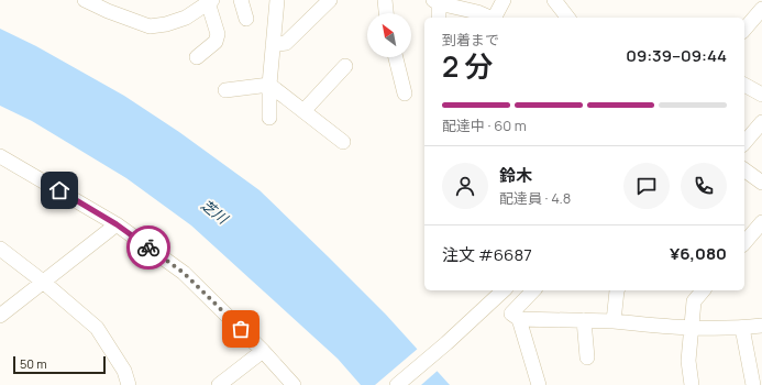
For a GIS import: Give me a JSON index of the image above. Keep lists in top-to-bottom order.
{
  "water": ["芝川"],
  "scale_bar": "50 m",
  "north": "top left",
  "page": {
    "heading": ["2 分", "到着まで", "09:39–09:44"],
    "panel": [
      "鈴木",
      "配達員 · 4.8",
      "注文 #6687",
      "¥6,080"
    ],
    "bar": "配達中 · 60 m",
    "scale": "50 m"
  }
}
